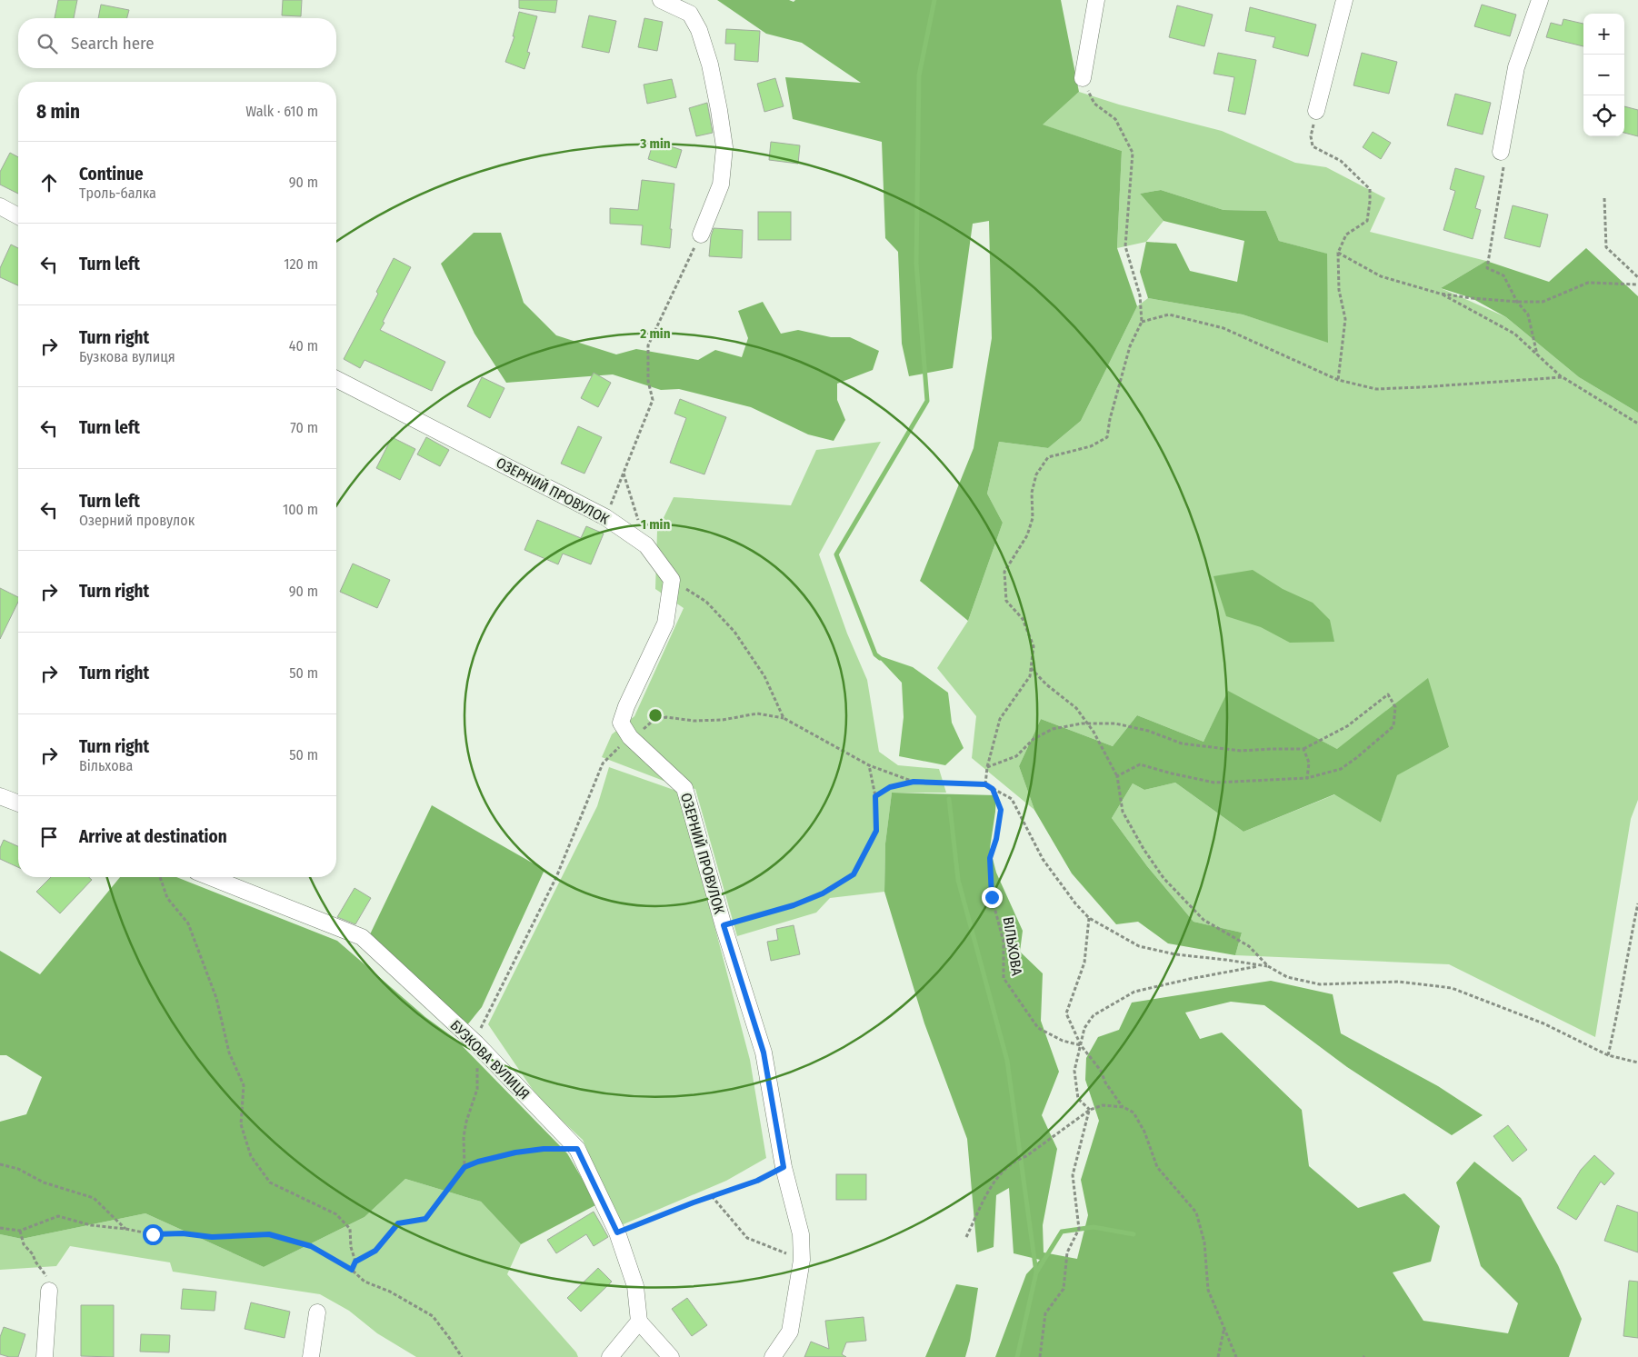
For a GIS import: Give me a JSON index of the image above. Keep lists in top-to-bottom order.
{
  "streets": {
    "street": ["ОЗЕРНИЙ ПРОВУЛОК", "БУЗКОВА ВУЛИЦЯ"],
    "path": ["ВІЛЬХОВА"]
  },
  "page": {
    "map_buttons": ["+", "−"],
    "search": "Search here",
    "heading": ["8 min", "Walk · 610 m"],
    "list": [
      ["Continue", "Троль-балка", "90 m"],
      ["Turn left", "120 m"],
      ["Turn right", "Бузкова вулиця", "40 m"],
      ["Turn left", "70 m"],
      ["Turn left", "Озерний провулок", "100 m"],
      ["Turn right", "90 m"],
      ["Turn right", "50 m"],
      ["Turn right", "Вільхова", "50 m"],
      "Arrive at destination"
    ]
  },
  "rings": ["3 min", "2 min", "1 min"]
}
